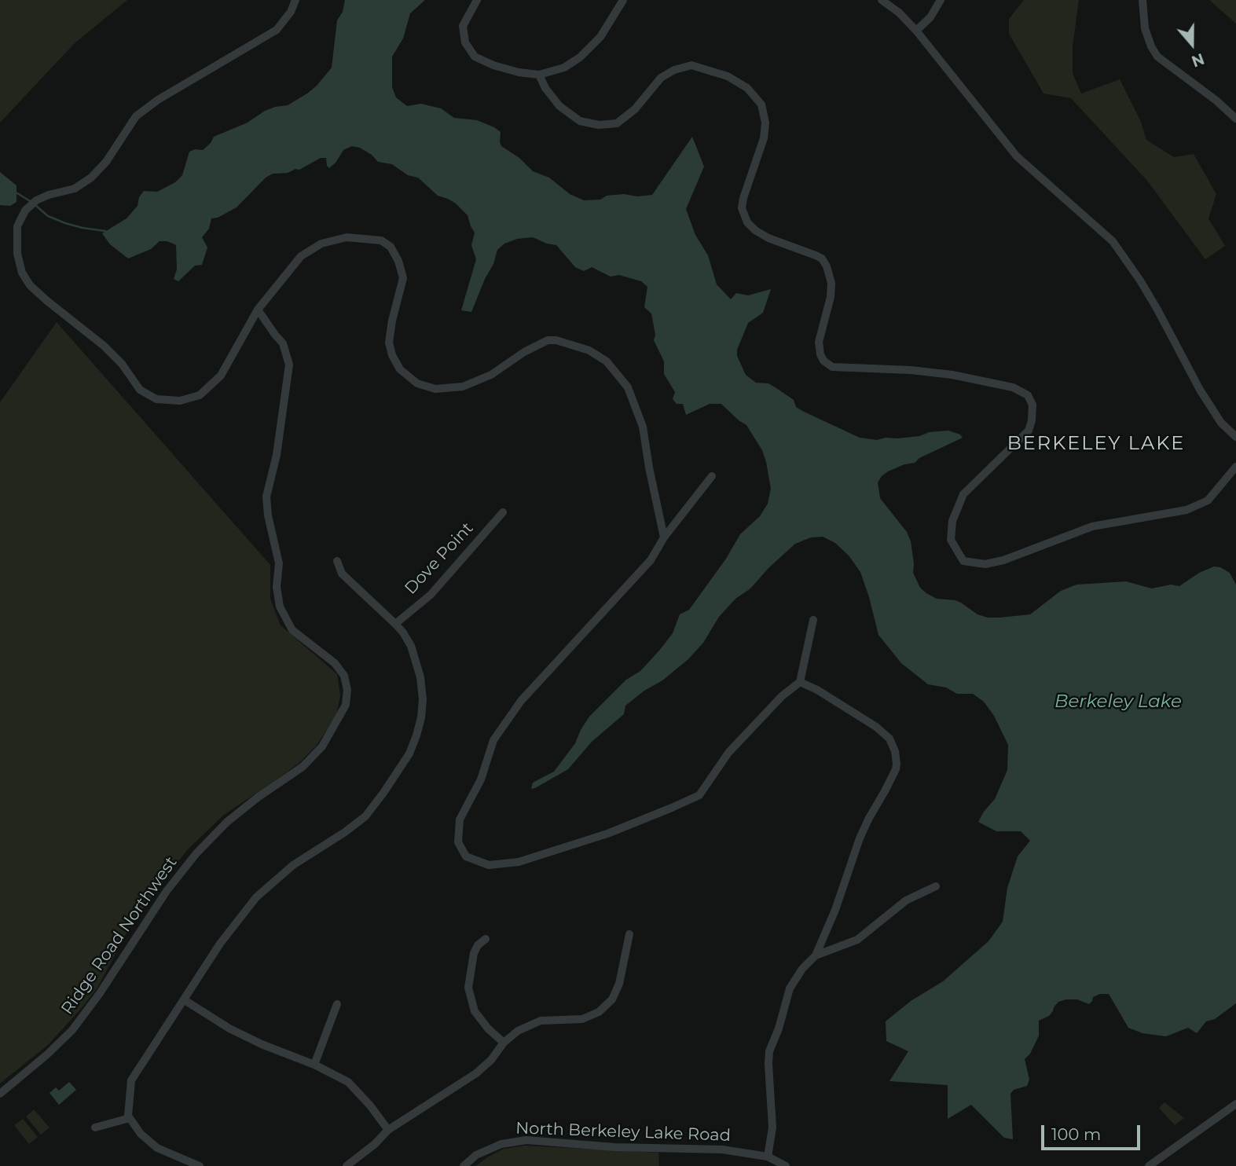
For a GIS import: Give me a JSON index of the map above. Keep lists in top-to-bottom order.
{
  "streets": {
    "street": ["Dove Point", "Ridge Road Northwest", "North Berkeley Lake Road"]
  },
  "districts": ["BERKELEY LAKE"],
  "water": ["Berkeley Lake"],
  "scale_bar": "100 m",
  "north": "bottom"
}
